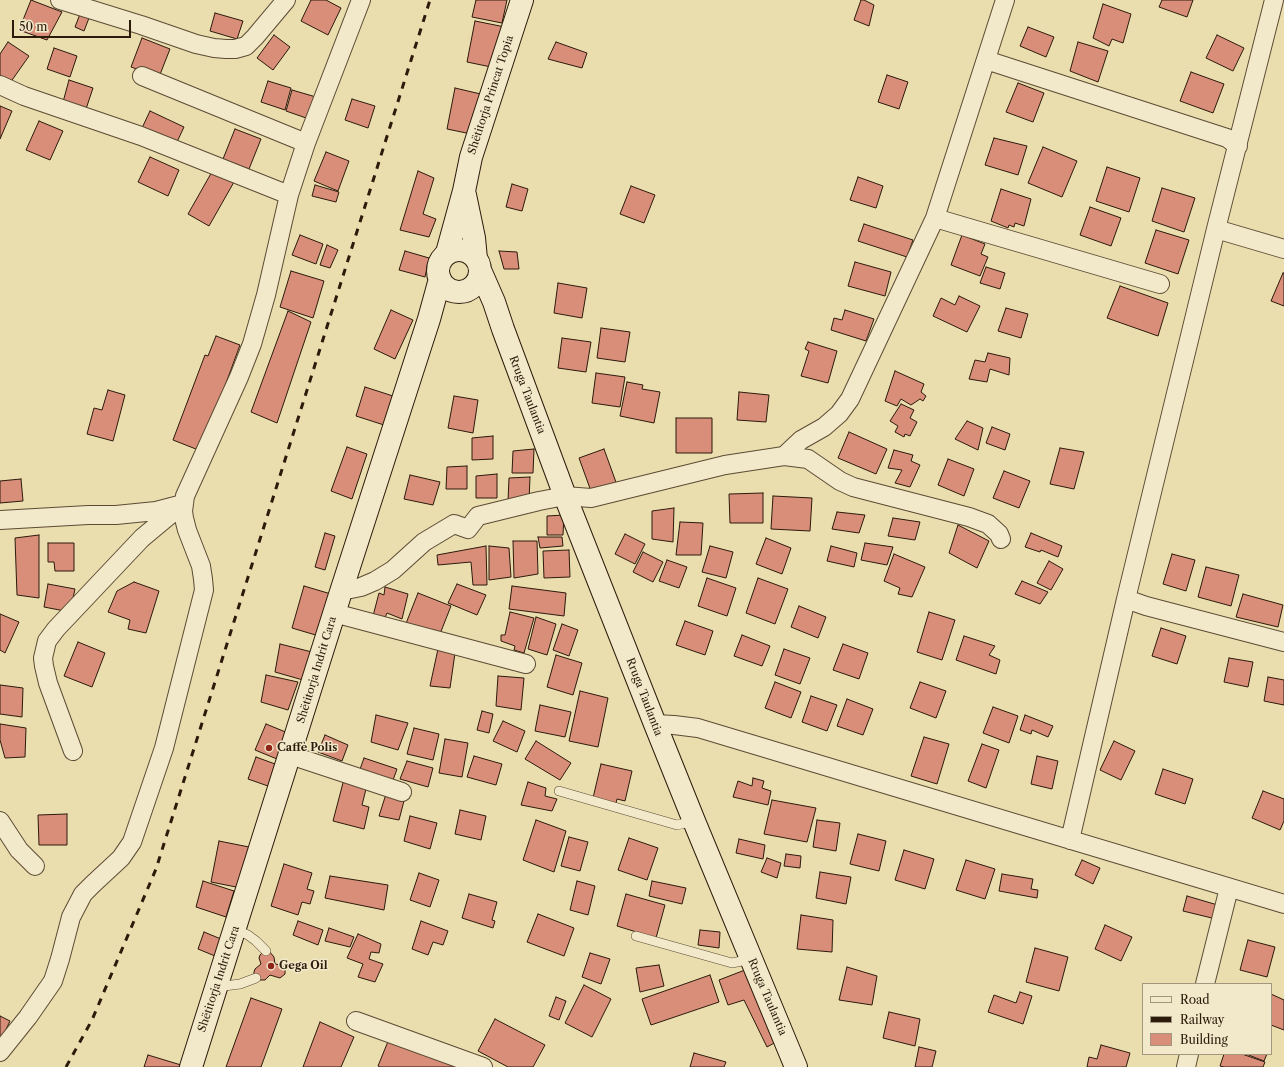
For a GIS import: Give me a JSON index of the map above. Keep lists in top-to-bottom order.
{
  "streets": {
    "main road": ["Shëtitorja Princat Topia", "Rruga Taulantia", "Shëtitorja Indrit Cara"]
  },
  "crossings": [
    ["Shëtitorja Princat Topia", "Rruga Taulantia"],
    ["Shëtitorja Princat Topia", "Shëtitorja Indrit Cara"],
    ["Rruga Taulantia", "Shëtitorja Indrit Cara"]
  ],
  "places": ["Caffè Polis", "Gega Oil"],
  "legend": ["Road", "Railway", "Building"],
  "scale_bar": "50 m"
}
